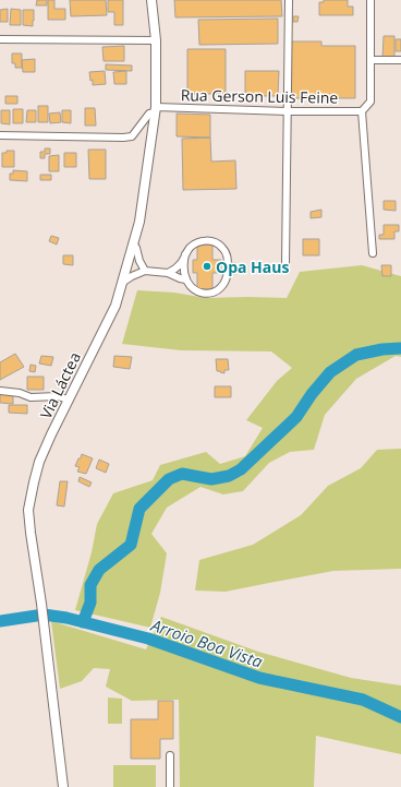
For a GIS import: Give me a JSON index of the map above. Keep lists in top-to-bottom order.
{
  "streets": {
    "main road": ["Via Láctea"],
    "street": ["Rua Gerson Luis Feine"]
  },
  "crossings": [
    ["Rua Gerson Luis Feine", "Via Láctea"]
  ],
  "water": ["Arroio Boa Vista"],
  "places": ["Opa Haus"]
}
